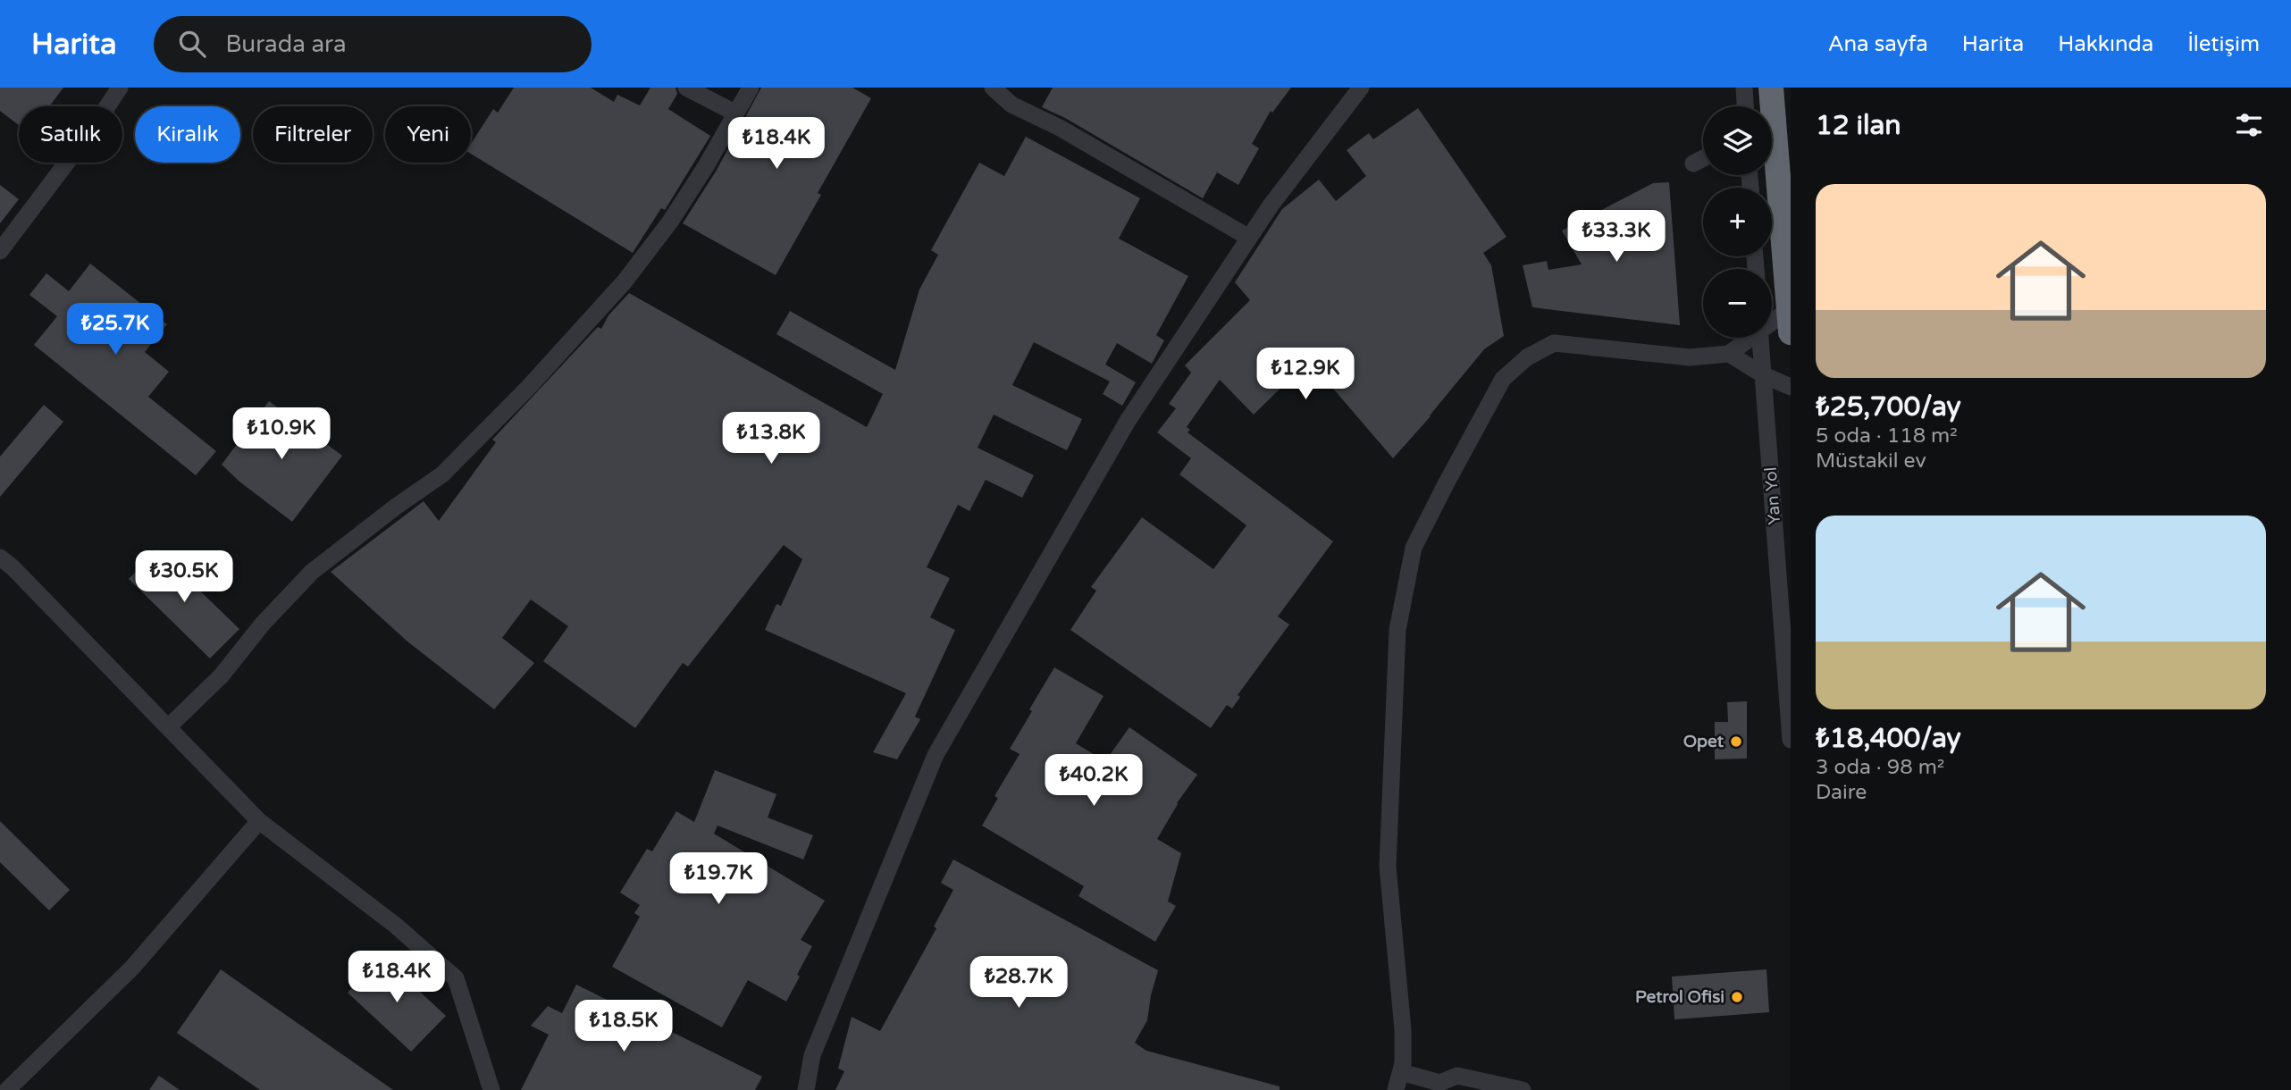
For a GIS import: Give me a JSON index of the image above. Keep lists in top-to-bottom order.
{
  "streets": {
    "street": ["Yan Yol"]
  },
  "places": ["Opet", "Petrol Ofisi"],
  "page": {
    "header": "Harita",
    "search": "Burada ara",
    "nav": [
      "Ana sayfa",
      "Harita",
      "Hakkında",
      "İletişim"
    ],
    "heading": "12 ilan",
    "map_buttons": ["+", "−"],
    "chip": [
      "Satılık",
      "Kiralık",
      "Filtreler",
      "Yeni"
    ],
    "price": [
      "₺18.4K",
      "₺33.3K",
      "₺25.7K",
      "₺12.9K",
      "₺10.9K",
      "₺13.8K",
      "₺30.5K",
      "₺40.2K",
      "₺19.7K",
      "₺18.4K",
      "₺28.7K",
      "₺18.5K"
    ],
    "list": [
      {
        "name": "₺25,700/ay",
        "note": "5 oda · 118 m² · Müstakil ev"
      },
      {
        "name": "₺18,400/ay",
        "note": "3 oda · 98 m² · Daire"
      }
    ]
  }
}
